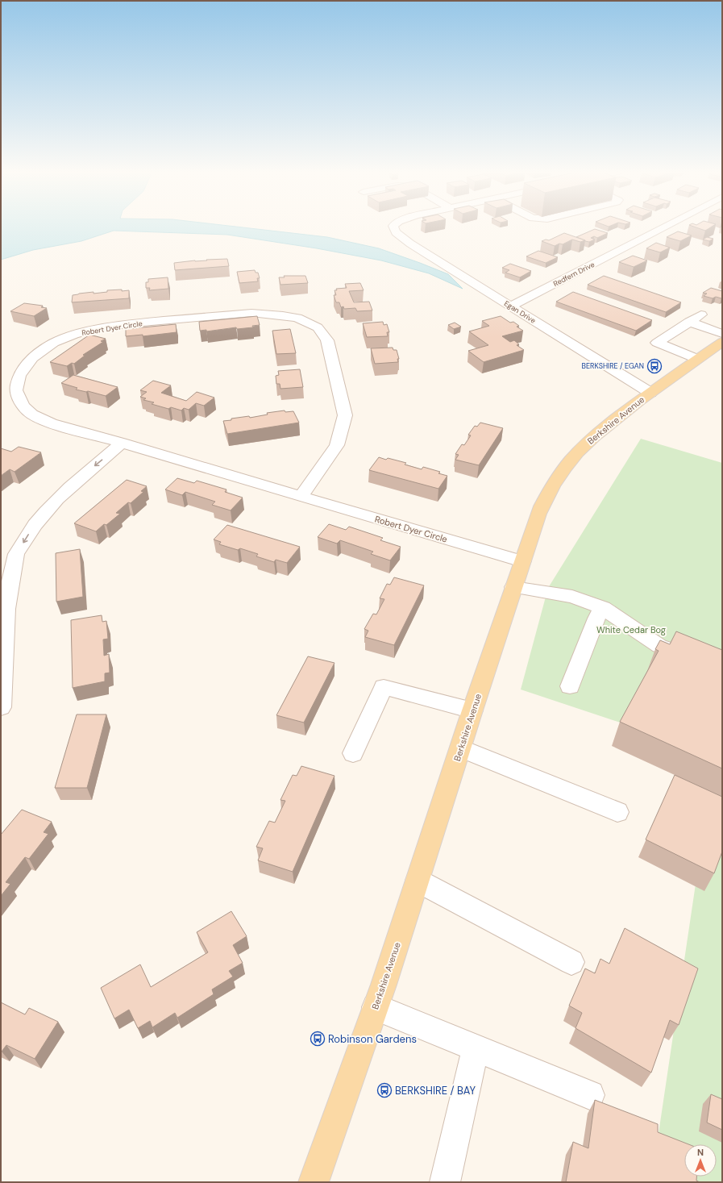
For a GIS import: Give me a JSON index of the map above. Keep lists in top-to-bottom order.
{
  "streets": {
    "main road": ["Berkshire Avenue"],
    "street": ["Redfern Drive", "Egan Drive", "Robert Dyer Circle"]
  },
  "crossings": [
    ["Redfern Drive", "Egan Drive"],
    ["Egan Drive", "Berkshire Avenue"],
    ["Robert Dyer Circle", "Berkshire Avenue"]
  ],
  "parks": ["White Cedar Bog"],
  "places": {
    "bus stop": ["BERKSHIRE / EGAN", "Robinson Gardens", "BERKSHIRE / BAY"]
  },
  "north": "top"
}
